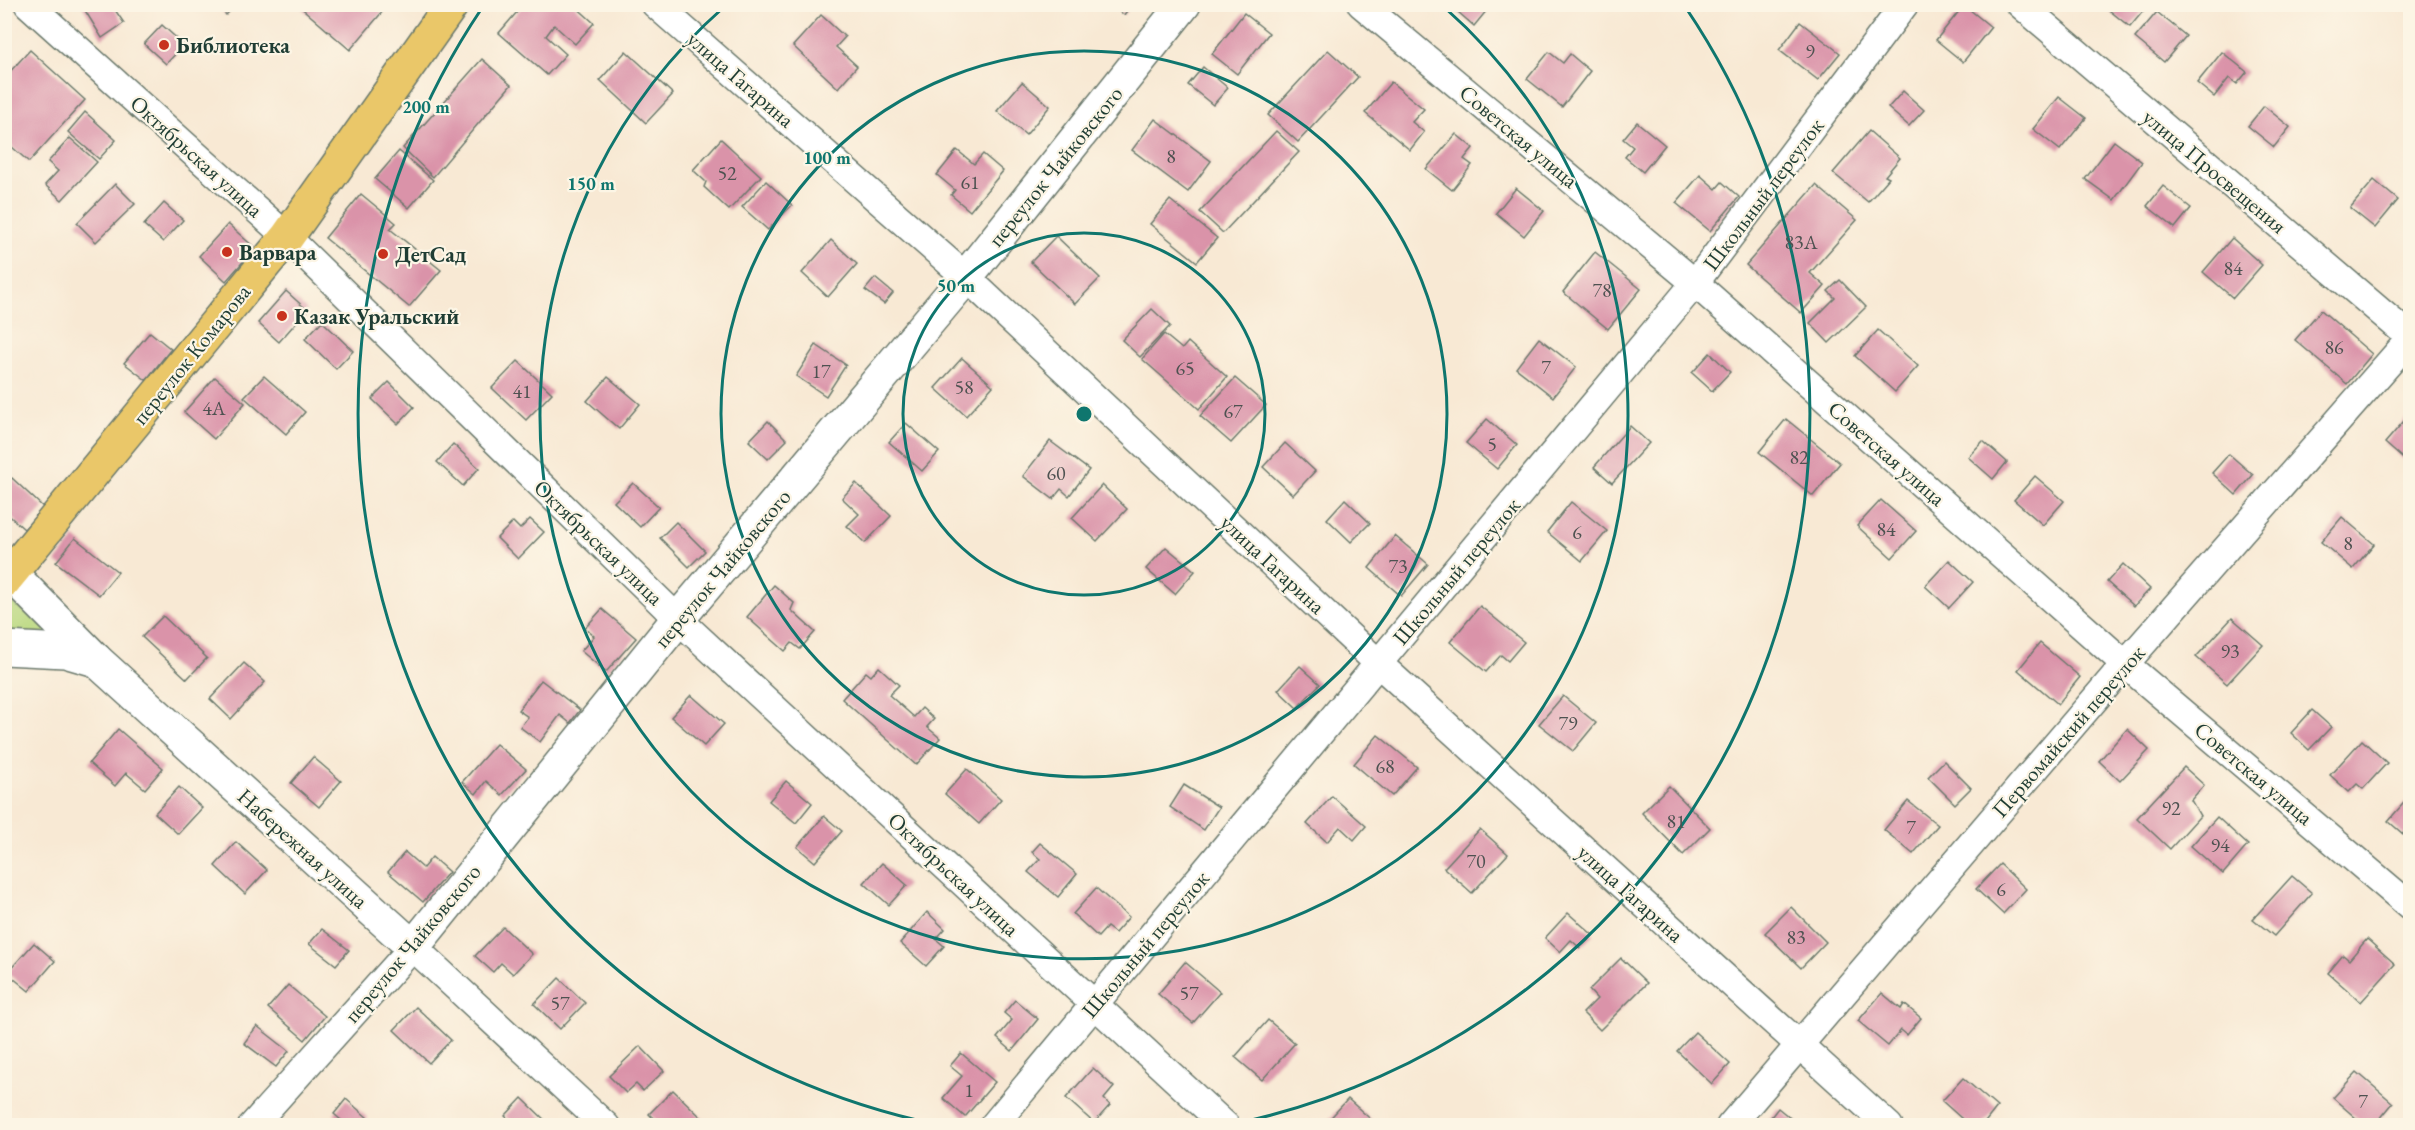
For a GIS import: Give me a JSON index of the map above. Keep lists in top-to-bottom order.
{
  "streets": {
    "main road": ["переулок Комарова"],
    "street": [
      "улица Гагарина",
      "Советская улица",
      "Октябрьская улица",
      "переулок Чайковского",
      "улица Просвещения",
      "Школьный переулок",
      "Первомайский переулок",
      "Набережная улица"
    ]
  },
  "crossings": [
    ["улица Гагарина", "переулок Чайковского"],
    ["улица Гагарина", "Школьный переулок"],
    ["улица Гагарина", "Первомайский переулок"],
    ["Советская улица", "Школьный переулок"],
    ["Советская улица", "Первомайский переулок"],
    ["Октябрьская улица", "переулок Чайковского"],
    ["Октябрьская улица", "Школьный переулок"],
    ["Октябрьская улица", "переулок Комарова"],
    ["переулок Чайковского", "Набережная улица"],
    ["улица Просвещения", "Первомайский переулок"],
    ["переулок Комарова", "Набережная улица"]
  ],
  "places": [
    "Библиотека",
    "Варвара",
    "ДетСад",
    "Казак Уральский"
  ],
  "house_numbers": [
    "9",
    "8",
    "52",
    "61",
    "83А",
    "84",
    "78",
    "86",
    "7",
    "65",
    "17",
    "58",
    "41",
    "4А",
    "67",
    "5",
    "82",
    "60",
    "84",
    "6",
    "8",
    "73",
    "93",
    "79",
    "68",
    "92",
    "81",
    "7",
    "94",
    "70",
    "6",
    "83",
    "57",
    "57",
    "1",
    "7"
  ],
  "rings": [
    "200 m",
    "100 m",
    "150 m",
    "50 m"
  ]
}
